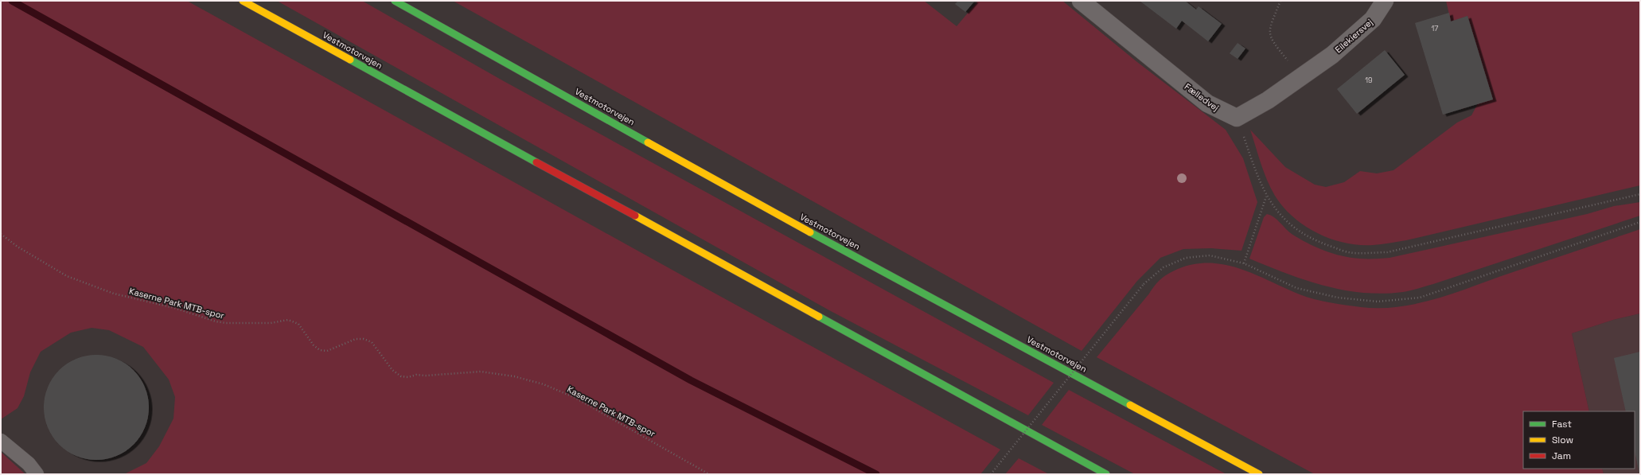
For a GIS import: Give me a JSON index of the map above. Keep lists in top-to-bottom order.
{
  "streets": {
    "highway": ["Vestmotorvejen"],
    "street": ["Eilekiersvej", "Fælledvej"],
    "path": ["Kaserne Park MTB-spor"]
  },
  "house_numbers": ["17", "19"],
  "legend": ["Fast", "Slow", "Jam"]
}
